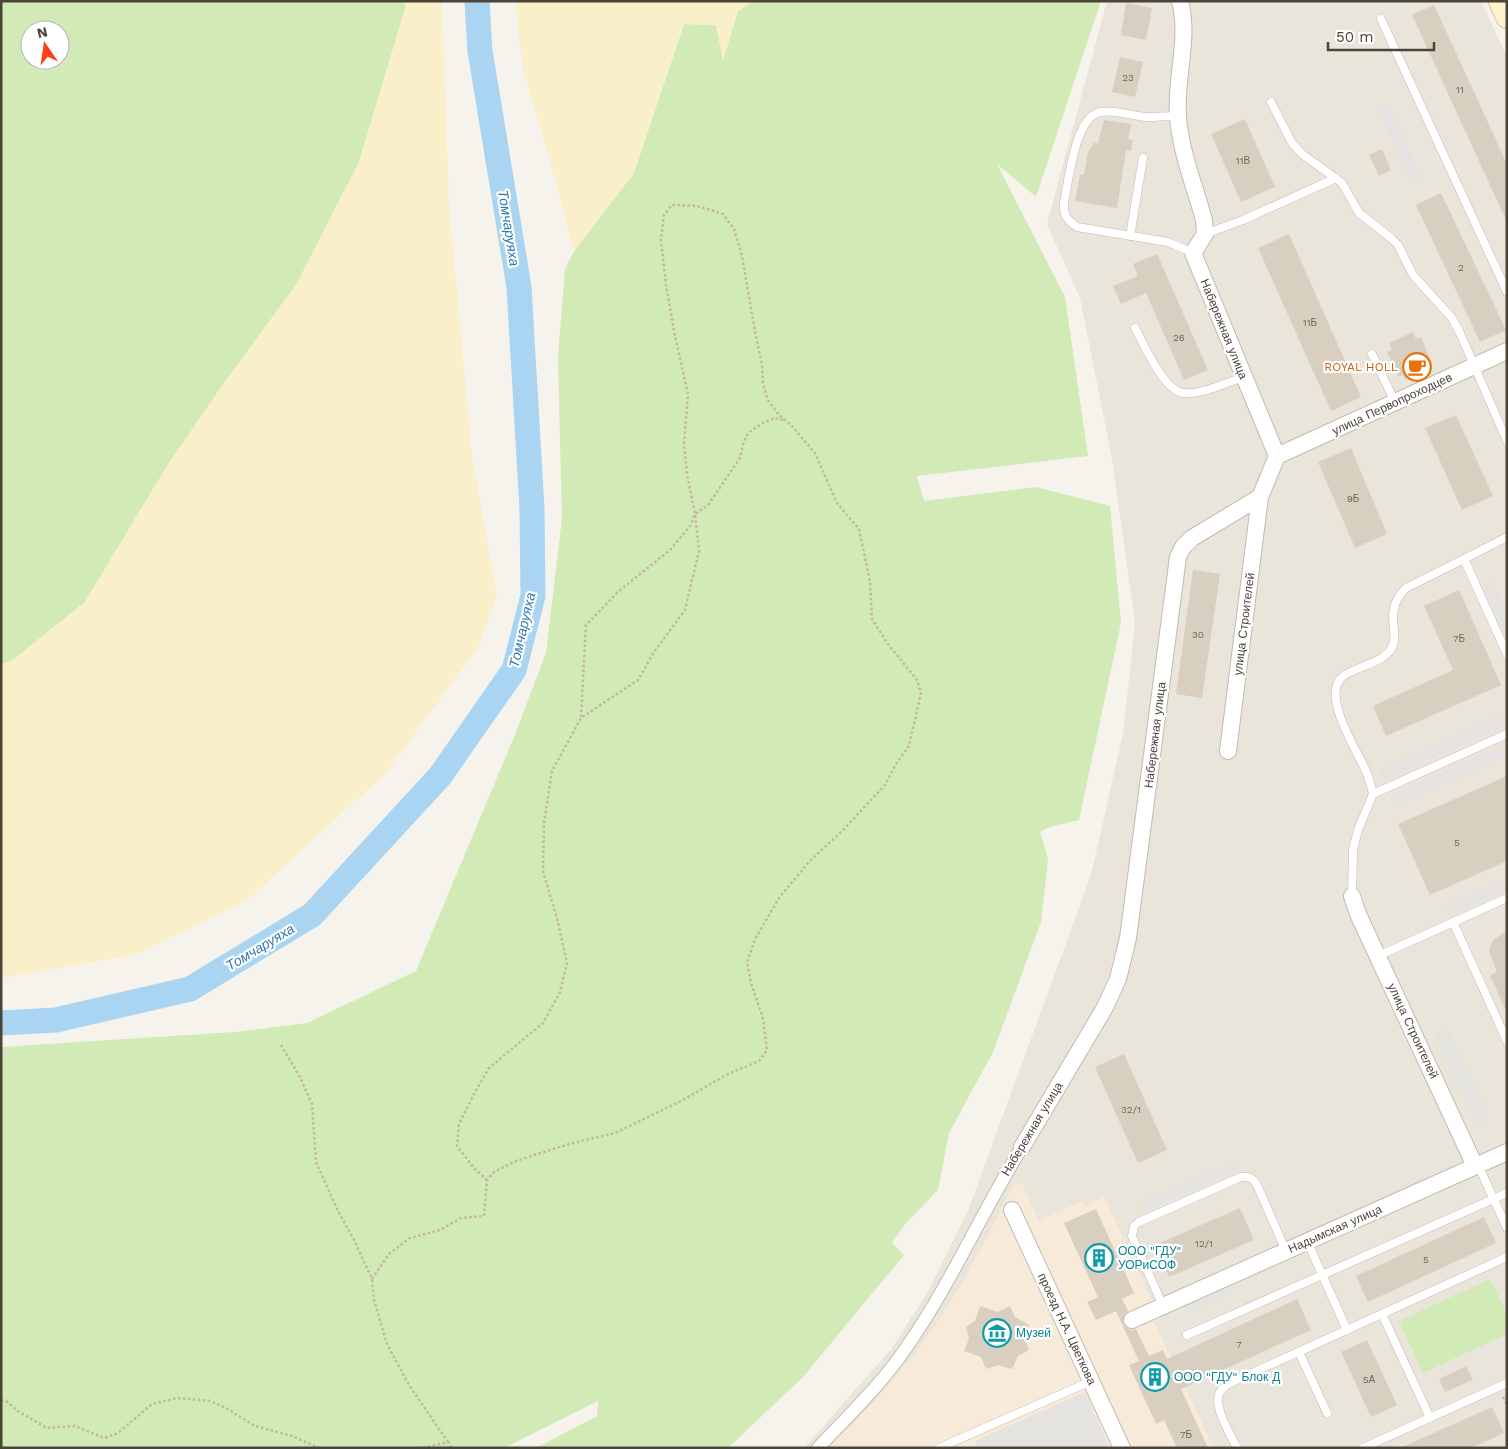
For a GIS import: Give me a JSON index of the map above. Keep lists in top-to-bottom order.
{
  "streets": {
    "street": [
      "Набережная улица",
      "улица Первопроходцев",
      "улица Строителей",
      "Надымская улица",
      "проезд Н.А. Цветкова"
    ]
  },
  "crossings": [
    ["Набережная улица", "улица Первопроходцев"],
    ["Набережная улица", "улица Строителей"],
    ["улица Строителей", "Надымская улица"]
  ],
  "water": ["Томчаруяха"],
  "places": {
    "cafe": ["ROYAL HOLL"],
    "building": ["ООО \"ГДУ\" УОРиСОФ", "ООО \"ГДУ\" Блок Д"],
    "museum": ["Музей"]
  },
  "house_numbers": [
    "23",
    "11",
    "11В",
    "2",
    "11Б",
    "26",
    "9Б",
    "30",
    "7Б",
    "5",
    "32/1",
    "12/1",
    "5",
    "7",
    "5А",
    "7Б"
  ],
  "scale_bar": "50 m",
  "north": "top"
}
